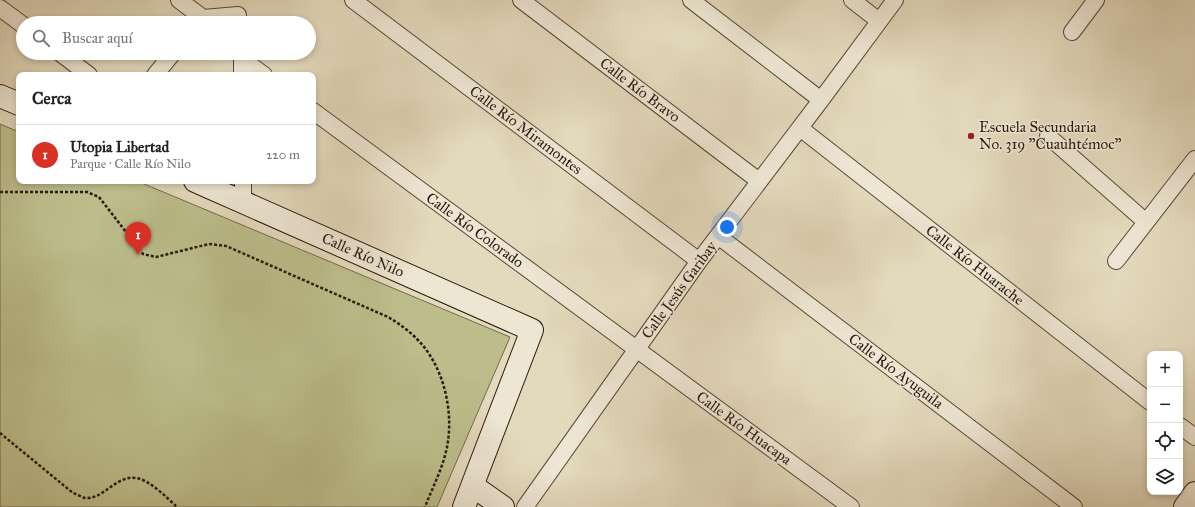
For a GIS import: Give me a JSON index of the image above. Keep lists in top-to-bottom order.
{
  "streets": {
    "street": [
      "Calle Río Bravo",
      "Calle Río Miramontes",
      "Calle Río Colorado",
      "Calle Río Nilo",
      "Calle Río Huarache",
      "Calle Jesús Garibay",
      "Calle Río Ayuguila",
      "Calle Río Huacapa"
    ]
  },
  "crossings": [
    ["Calle Río Bravo", "Calle Jesús Garibay"],
    ["Calle Río Miramontes", "Calle Jesús Garibay"],
    ["Calle Río Colorado", "Calle Jesús Garibay"],
    ["Calle Río Colorado", "Calle Río Huacapa"],
    ["Calle Río Huarache", "Calle Jesús Garibay"],
    ["Calle Jesús Garibay", "Calle Río Ayuguila"],
    ["Calle Jesús Garibay", "Calle Río Huacapa"]
  ],
  "places": ["Escuela Secundaria No. 319 \"Cuauhtémoc\""],
  "page": {
    "search": "Buscar aquí",
    "heading": "Cerca",
    "list": [
      {
        "mark": "1",
        "name": "Utopia Libertad",
        "note": "Parque · Calle Río Nilo",
        "value": "220 m"
      }
    ],
    "pins": "1",
    "map_buttons": ["+", "−"]
  }
}
